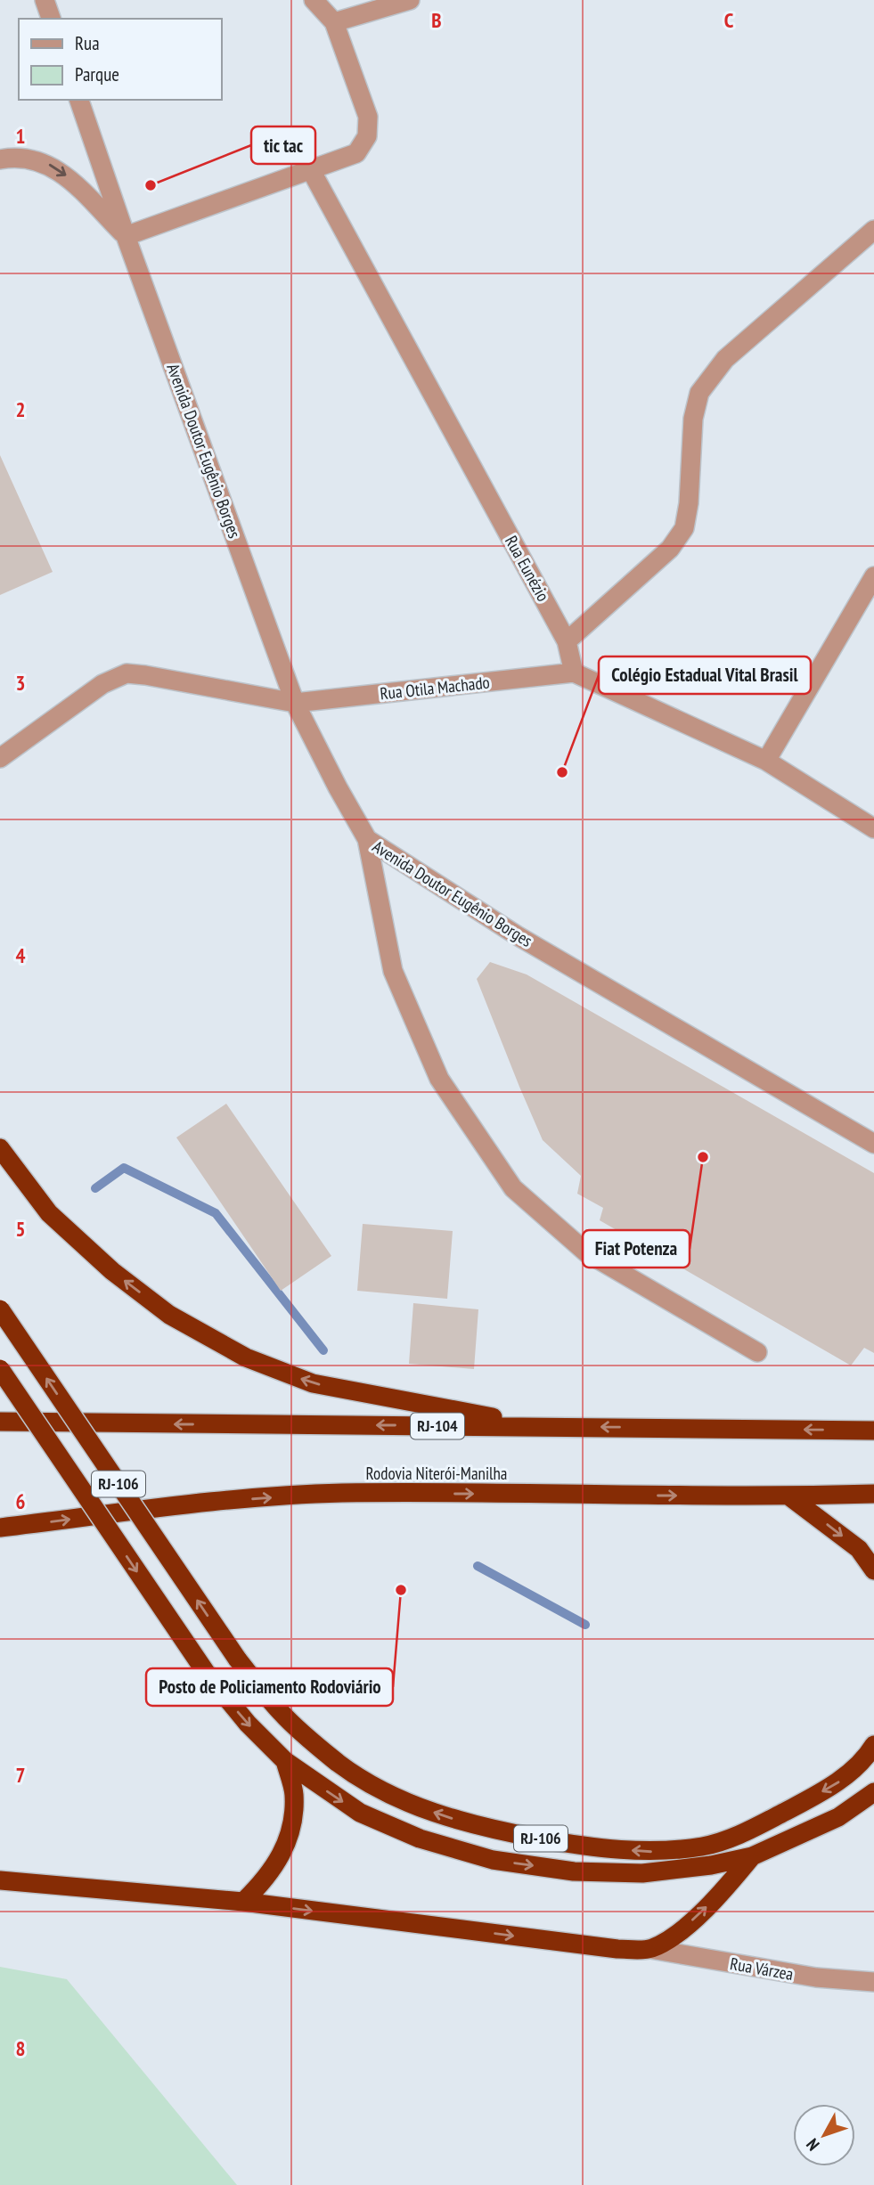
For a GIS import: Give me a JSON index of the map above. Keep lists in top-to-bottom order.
{
  "streets": {
    "highway": ["RJ-104", "Rodovia Niterói-Manilha", "RJ-106"],
    "street": [
      "Avenida Doutor Eugênio Borges",
      "Rua Eunézio",
      "Rua Otila Machado",
      "Rua Várzea"
    ]
  },
  "crossings": [
    ["Avenida Doutor Eugênio Borges", "Rua Otila Machado"],
    ["Rua Eunézio", "Rua Otila Machado"]
  ],
  "places": [
    "tic tac",
    "Colégio Estadual Vital Brasil",
    "Fiat Potenza",
    "Posto de Policiamento Rodoviário"
  ],
  "legend": ["Rua", "Parque"],
  "north": "bottom left",
  "grid": {
    "columns": ["B", "C"],
    "rows": [
      "1",
      "2",
      "3",
      "4",
      "5",
      "6",
      "7",
      "8"
    ]
  }
}
